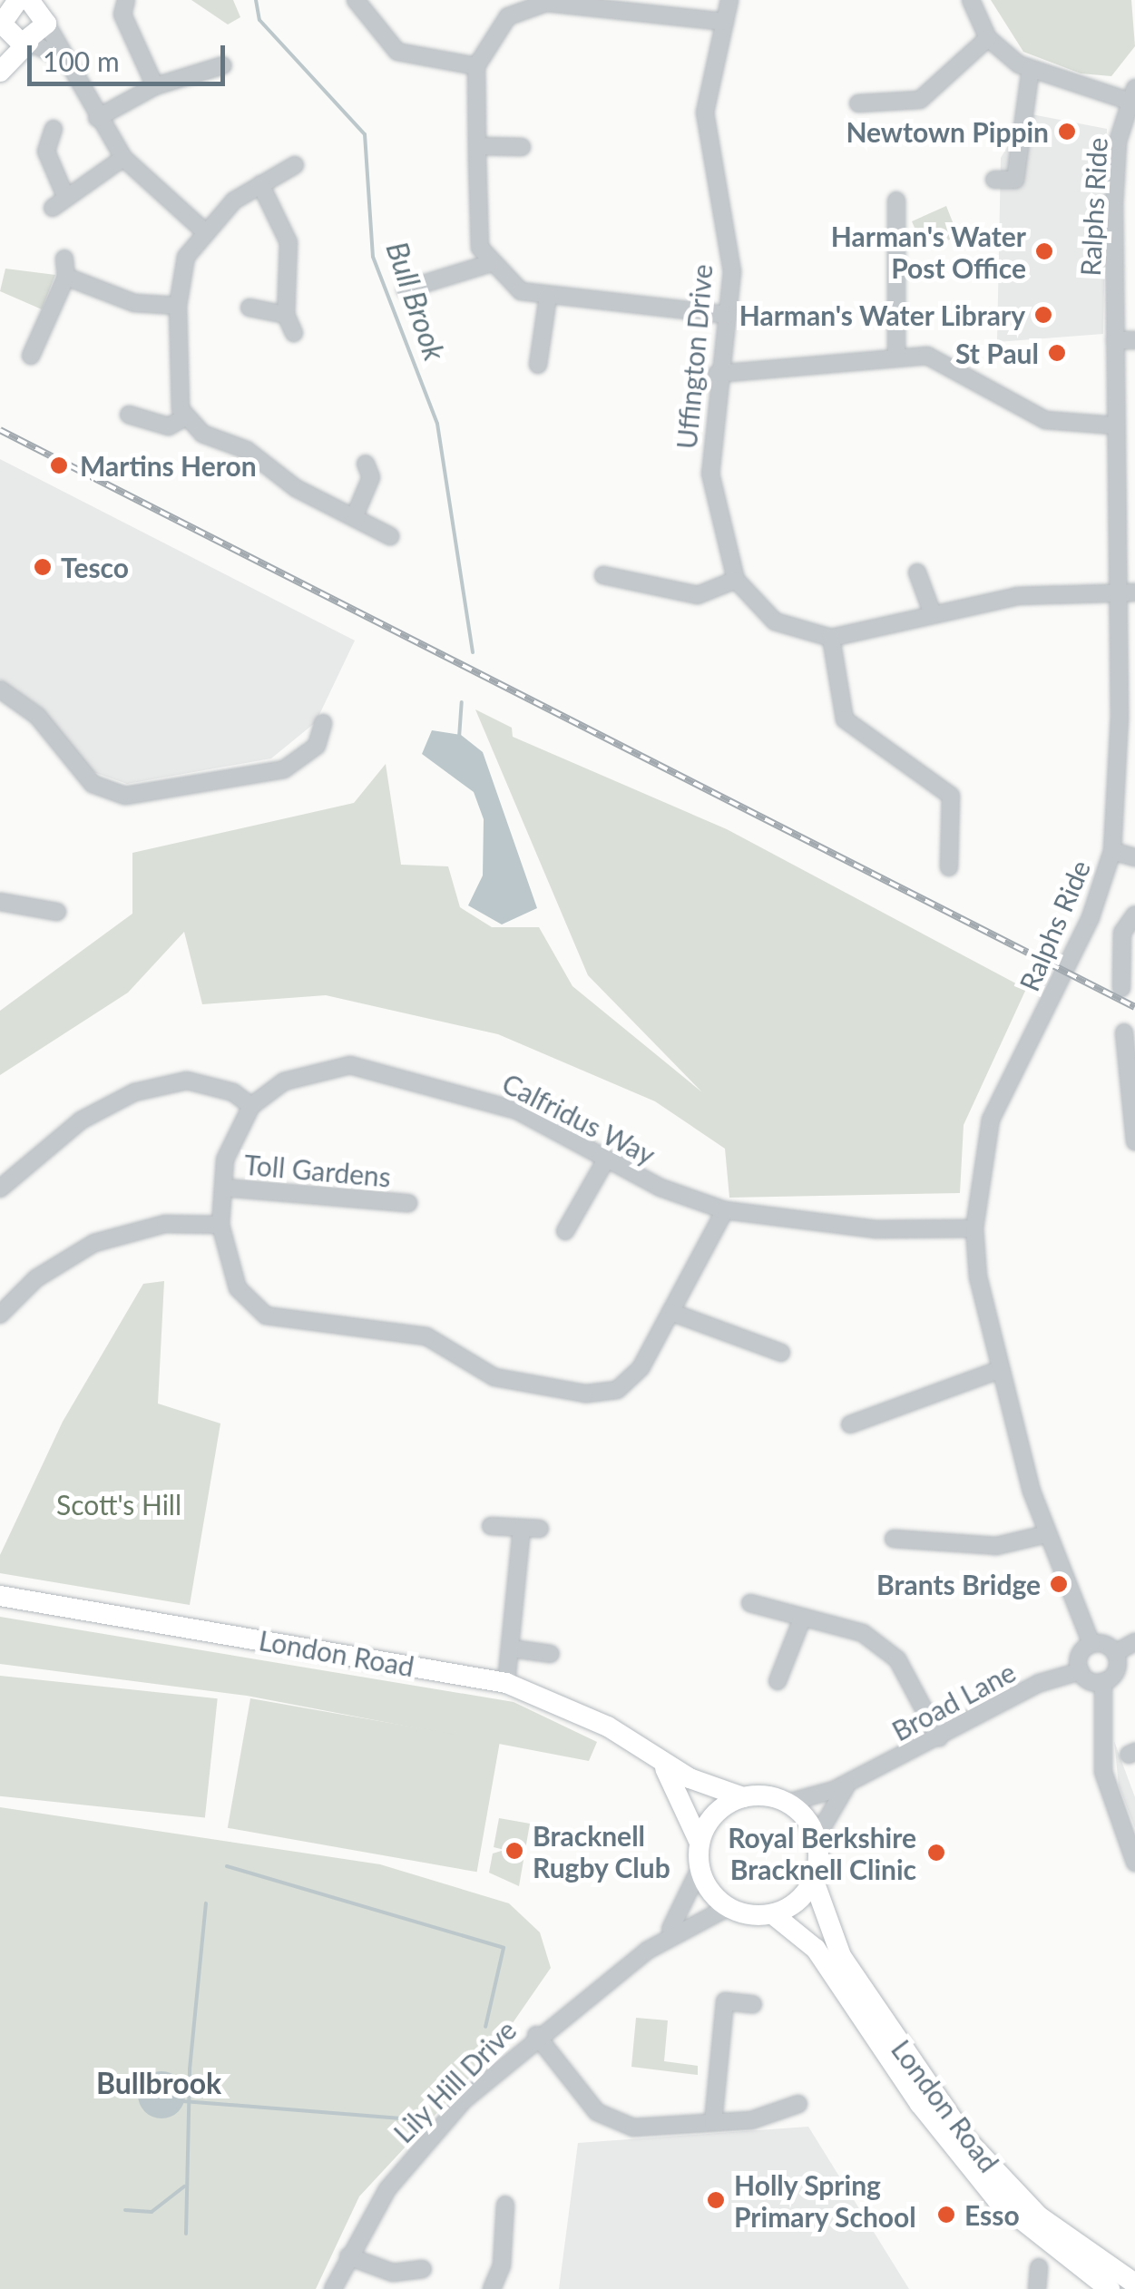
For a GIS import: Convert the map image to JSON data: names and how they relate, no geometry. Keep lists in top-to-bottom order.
{
  "streets": {
    "main road": ["London Road"],
    "street": [
      "Ralphs Ride",
      "Uffington Drive",
      "Calfridus Way",
      "Toll Gardens",
      "Broad Lane",
      "Lily Hill Drive"
    ]
  },
  "crossings": [
    ["Ralphs Ride", "Calfridus Way"],
    ["Ralphs Ride", "Broad Lane"],
    ["London Road", "Broad Lane"],
    ["London Road", "Lily Hill Drive"],
    ["Broad Lane", "Lily Hill Drive"]
  ],
  "districts": ["Bullbrook"],
  "water": ["Bull Brook"],
  "parks": ["Scott's Hill"],
  "places": [
    "Newtown Pippin",
    "Harman's Water Post Office",
    "Harman's Water Library",
    "St Paul",
    "Martins Heron",
    "Tesco",
    "Brants Bridge",
    "Bracknell Rugby Club",
    "Royal Berkshire Bracknell Clinic",
    "Holly Spring Primary School",
    "Esso"
  ],
  "scale_bar": "100 m"
}
